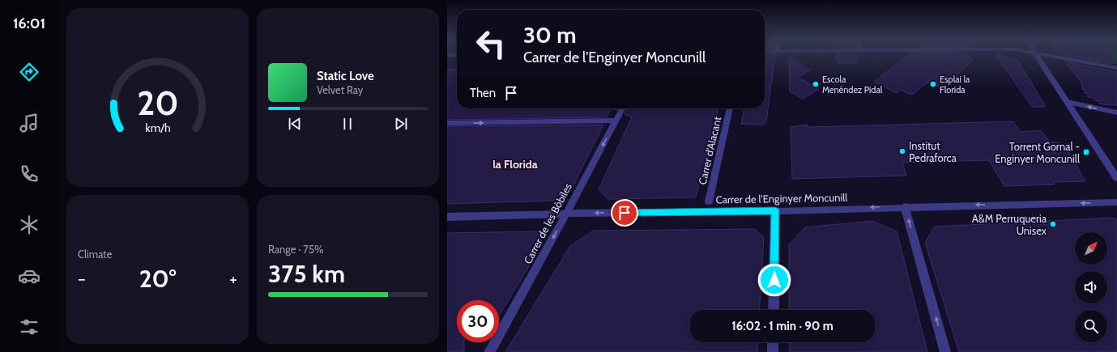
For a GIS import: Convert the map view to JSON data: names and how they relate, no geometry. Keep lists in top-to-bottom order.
{
  "streets": {
    "street": ["Carrer d'Alacant", "Carrer de l'Enginyer Moncunill", "Carrer de les Bòbiles"]
  },
  "crossings": [
    ["Carrer de l'Enginyer Moncunill", "Carrer de les Bòbiles"]
  ],
  "one_way": ["Carrer de l'Enginyer Moncunill", "Carrer de les Bòbiles"],
  "districts": ["la Florida"],
  "places": {
    "other": [
      "Escola Menéndez Pidal",
      "Esplai la Florida",
      "Institut Pedraforca",
      "A&M Perruqueria Unisex"
    ],
    "transit": ["Torrent Gornal - Enginyer Moncunill"]
  },
  "north": "top right",
  "page": {
    "tabs": "16:01",
    "turn": ["30 m", "Carrer de l'Enginyer Moncunill"],
    "song": ["Static Love", "Velvet Ray"],
    "then": "Then",
    "tile": [
      "Climate",
      ["Range · 75%", "375 km"]
    ],
    "heat": ["−", "20°", "+"],
    "limit": "30",
    "trip": "16:02 · 1 min · 90 m",
    "gauge": ["20", "km/h"]
  }
}
